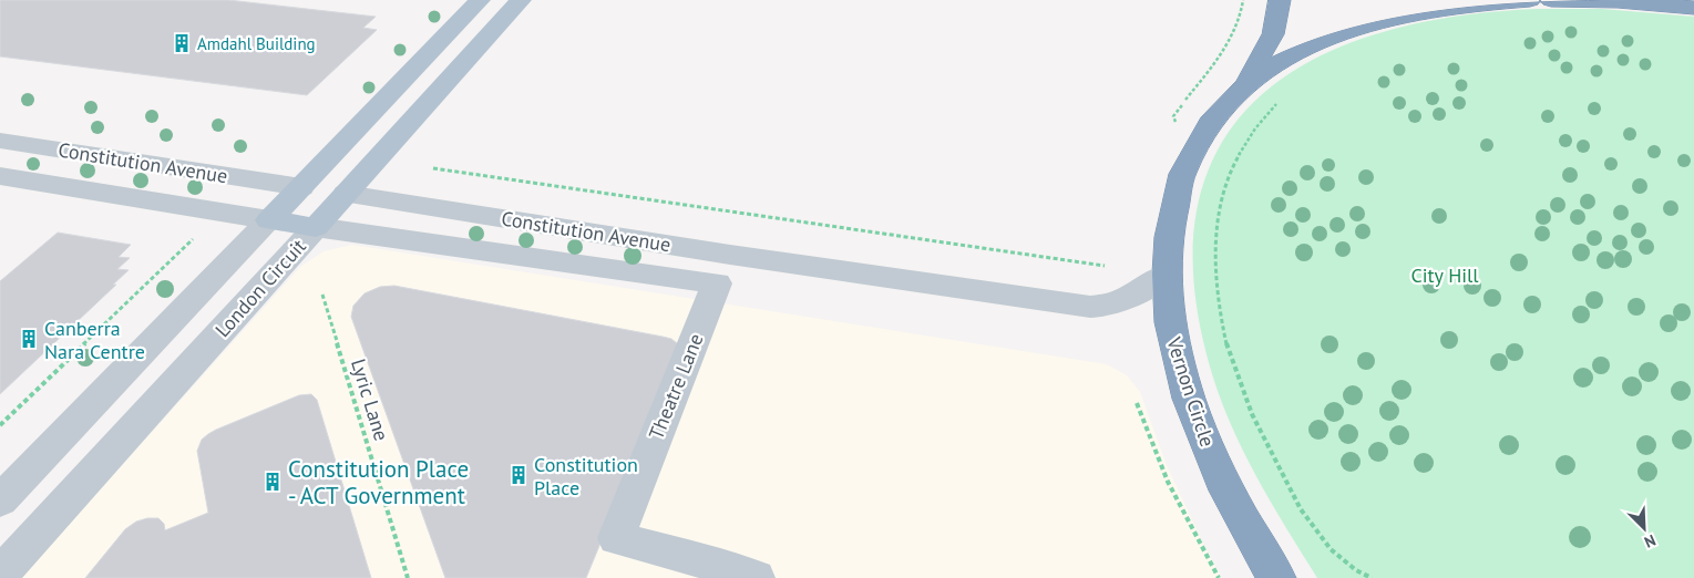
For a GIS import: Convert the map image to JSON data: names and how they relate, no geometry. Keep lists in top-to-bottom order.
{
  "streets": {
    "highway": ["Vernon Circle"],
    "main road": ["Constitution Avenue", "London Circuit"],
    "street": ["Theatre Lane"],
    "path": ["Lyric Lane"]
  },
  "crossings": [
    ["Constitution Avenue", "London Circuit"],
    ["Constitution Avenue", "Theatre Lane"],
    ["Constitution Avenue", "Vernon Circle"]
  ],
  "parks": ["City Hill"],
  "places": {
    "building": [
      "Amdahl Building",
      "Canberra Nara Centre",
      "Constitution Place",
      "Constitution Place - ACT Government"
    ]
  },
  "north": "bottom right"
}
